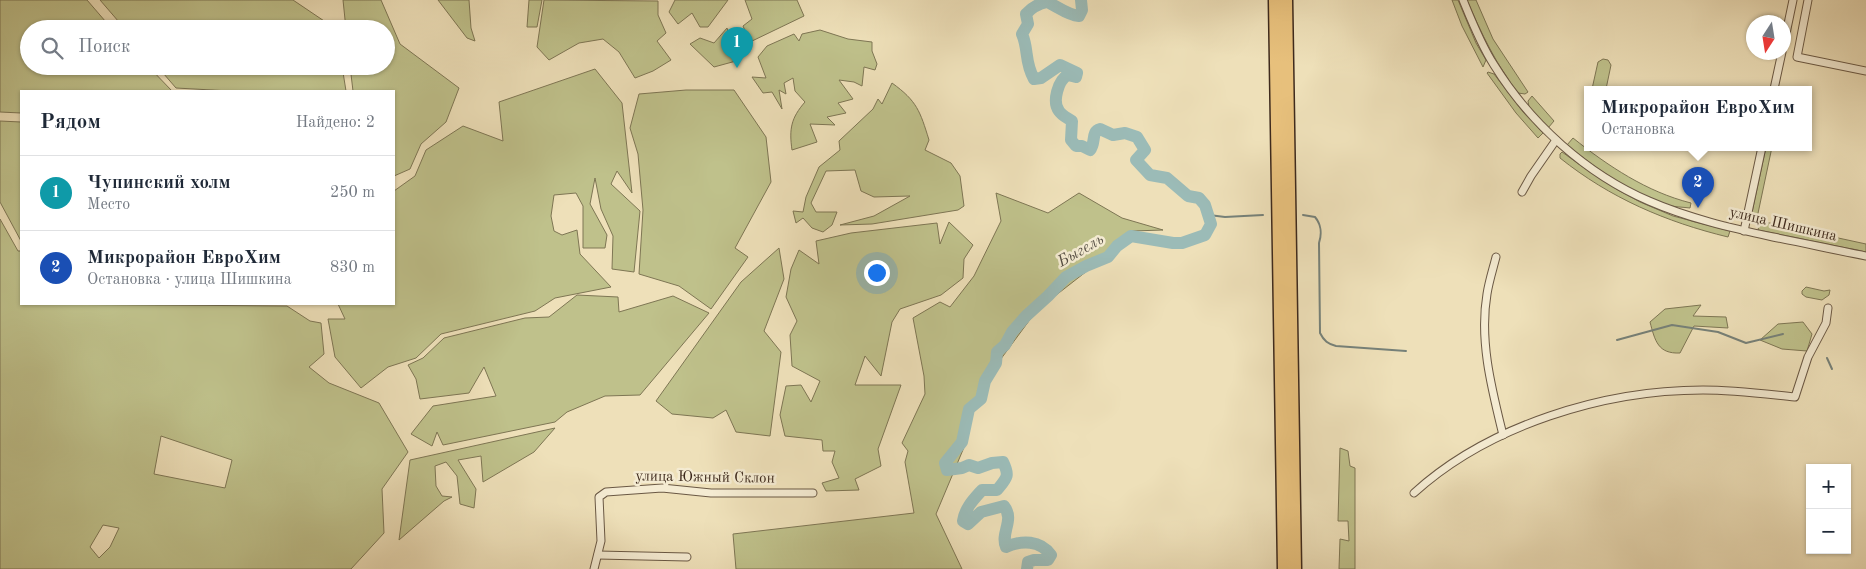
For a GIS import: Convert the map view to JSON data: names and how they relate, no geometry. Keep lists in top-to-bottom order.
{
  "streets": {
    "street": ["улица Шишкина", "улица Южный Склон"]
  },
  "water": ["Быгель"],
  "north": "bottom",
  "page": {
    "search": "Поиск",
    "pins": ["1", "2"],
    "popup": ["Микрорайон ЕвроХим", "Остановка"],
    "heading": ["Рядом", "Найдено: 2"],
    "list": [
      {
        "mark": "1",
        "name": "Чупинский холм",
        "note": "Место",
        "value": "250 m"
      },
      {
        "mark": "2",
        "name": "Микрорайон ЕвроХим",
        "note": "Остановка · улица Шишкина",
        "value": "830 m"
      }
    ],
    "map_buttons": ["+", "−"]
  }
}
